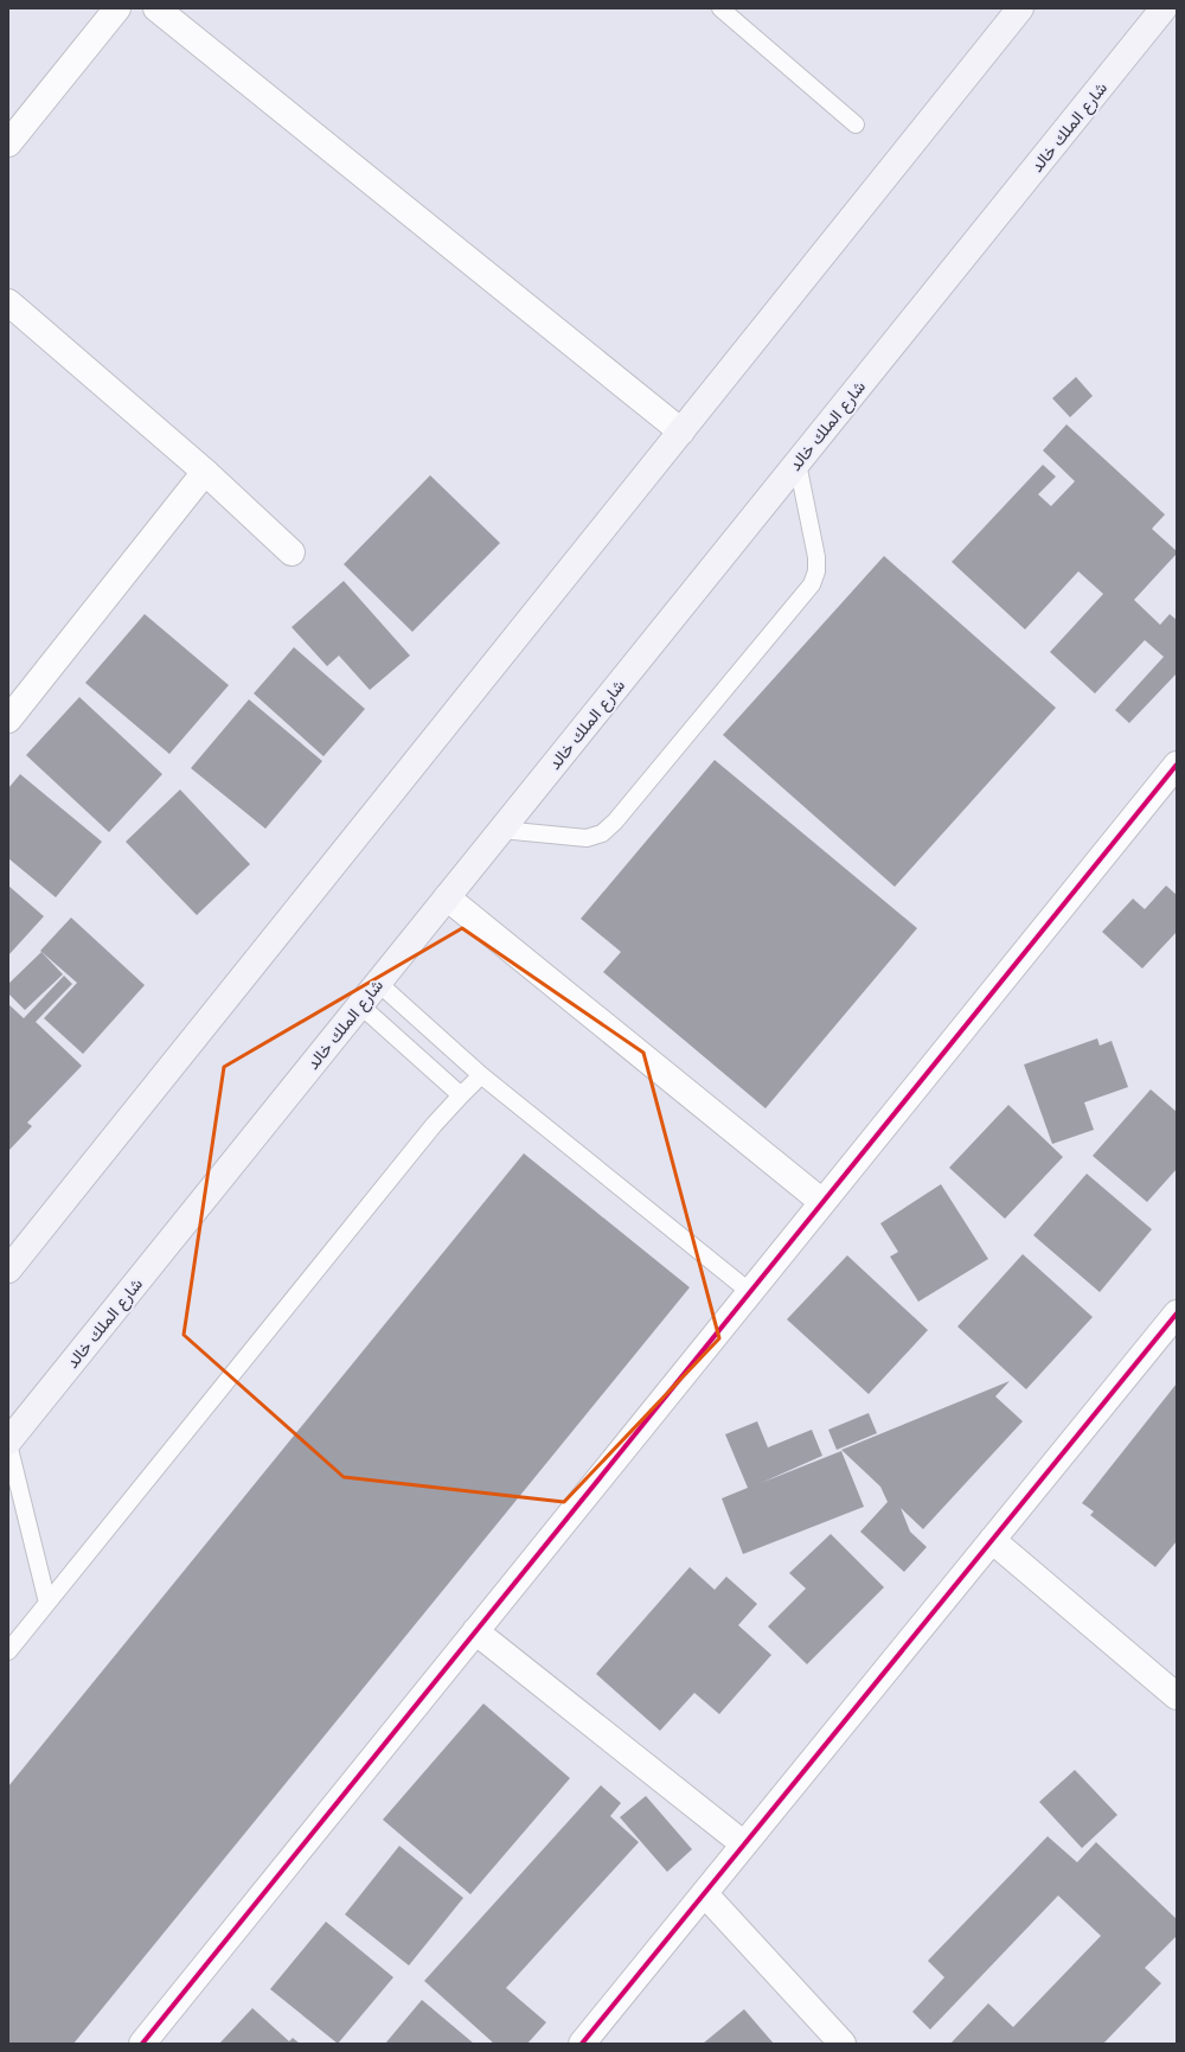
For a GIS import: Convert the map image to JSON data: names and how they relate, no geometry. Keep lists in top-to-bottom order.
{
  "streets": {
    "main road": ["شارع الملك خالد"]
  }
}
